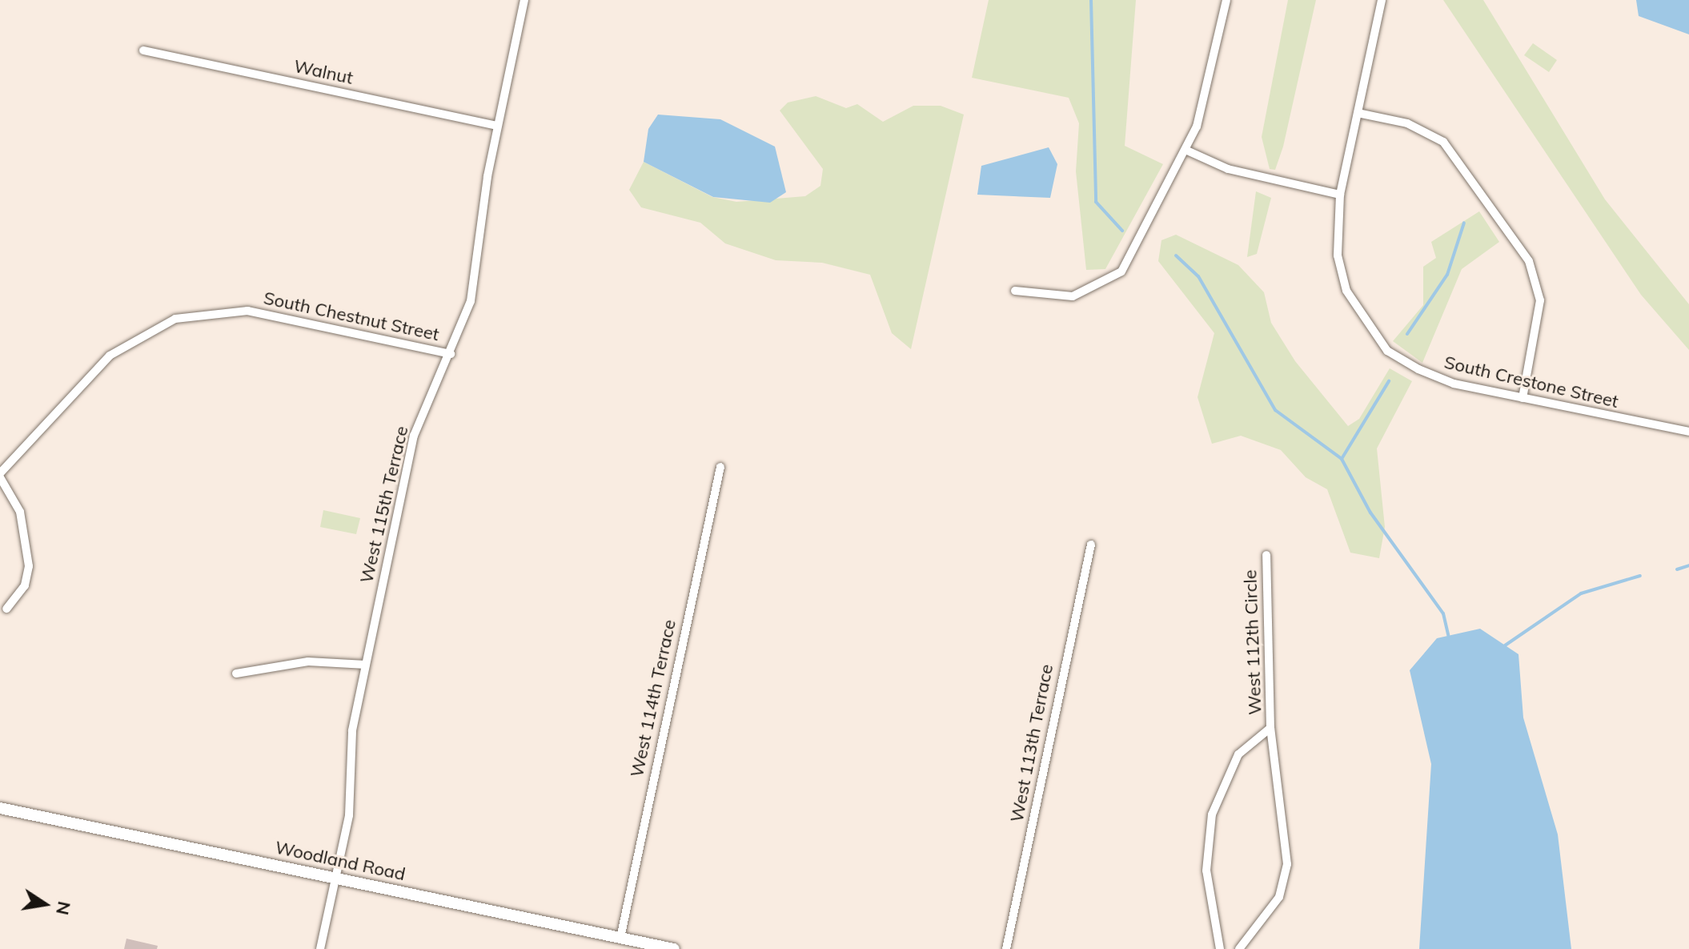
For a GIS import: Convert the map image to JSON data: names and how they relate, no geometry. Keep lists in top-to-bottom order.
{
  "streets": {
    "main road": ["Woodland Road"],
    "street": [
      "Walnut",
      "South Chestnut Street",
      "South Crestone Street",
      "West 115th Terrace",
      "West 112th Circle",
      "West 114th Terrace",
      "West 113th Terrace"
    ]
  },
  "crossings": [
    ["Walnut", "West 115th Terrace"],
    ["South Chestnut Street", "West 115th Terrace"],
    ["West 115th Terrace", "Woodland Road"],
    ["West 114th Terrace", "Woodland Road"]
  ],
  "north": "right"
}
